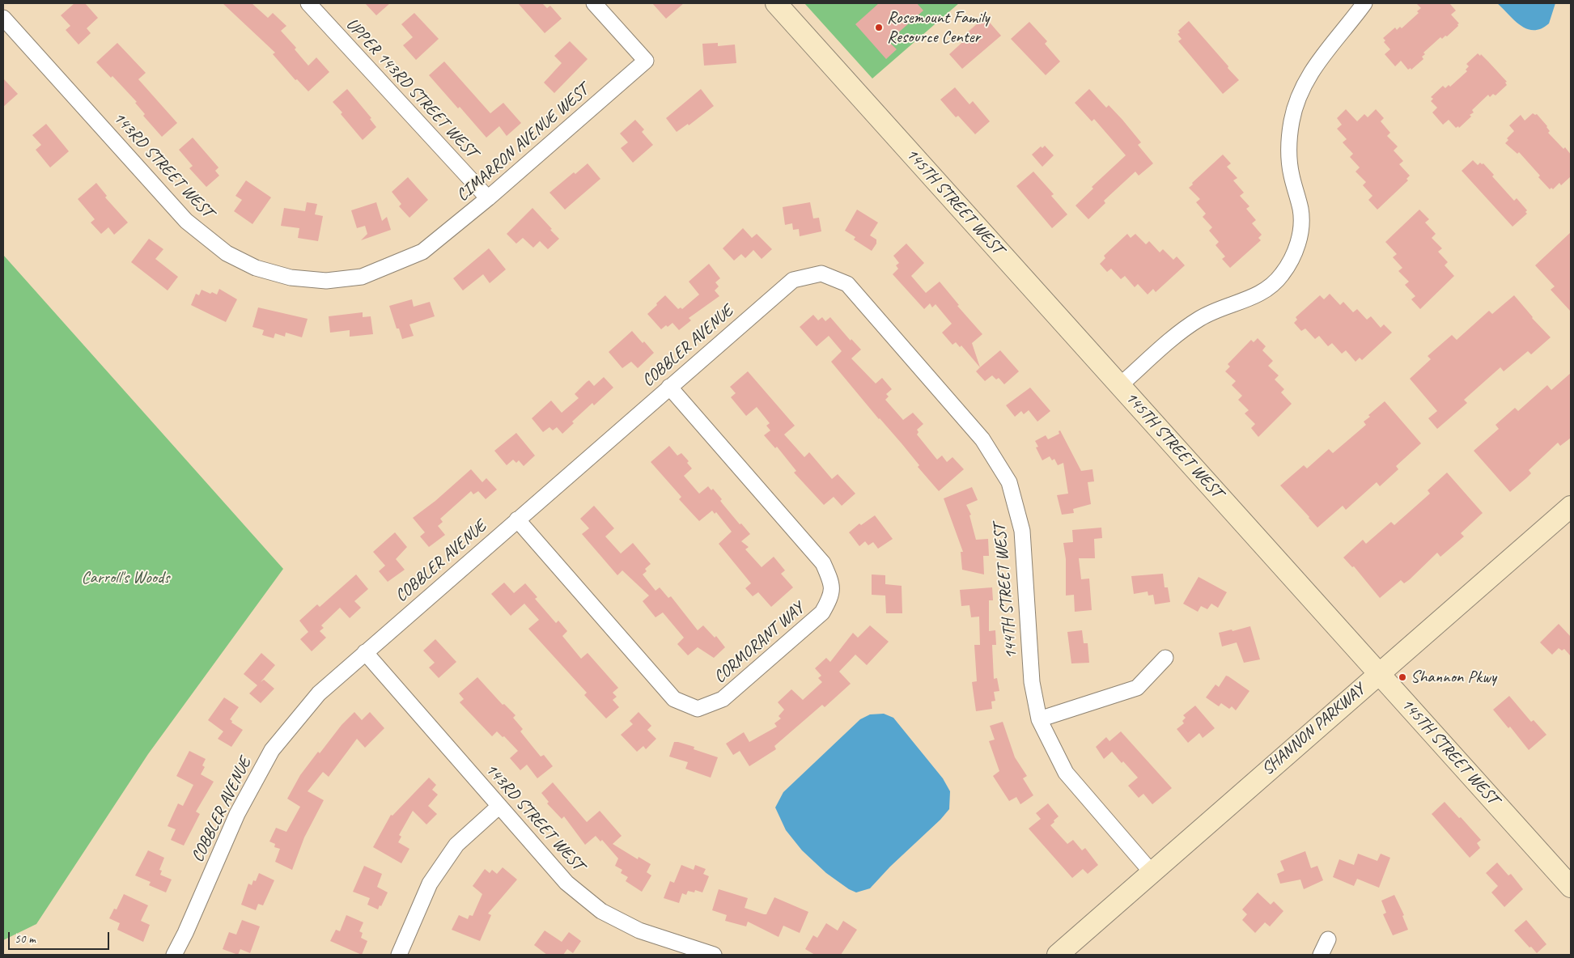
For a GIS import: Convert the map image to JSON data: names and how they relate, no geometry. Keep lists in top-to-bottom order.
{
  "streets": {
    "street": [
      "UPPER 143RD STREET WEST",
      "CIMARRON AVENUE WEST",
      "143RD STREET WEST",
      "145TH STREET WEST",
      "COBBLER AVENUE",
      "144TH STREET WEST",
      "CORMORANT WAY",
      "SHANNON PARKWAY"
    ]
  },
  "crossings": [
    ["UPPER 143RD STREET WEST", "CIMARRON AVENUE WEST"],
    ["CIMARRON AVENUE WEST", "143RD STREET WEST"],
    ["143RD STREET WEST", "COBBLER AVENUE"],
    ["145TH STREET WEST", "SHANNON PARKWAY"],
    ["COBBLER AVENUE", "144TH STREET WEST"],
    ["COBBLER AVENUE", "CORMORANT WAY"],
    ["144TH STREET WEST", "SHANNON PARKWAY"]
  ],
  "parks": ["Carroll's Woods"],
  "places": ["Rosemount Family Resource Center", "Shannon Pkwy"],
  "scale_bar": "50 m"
}
